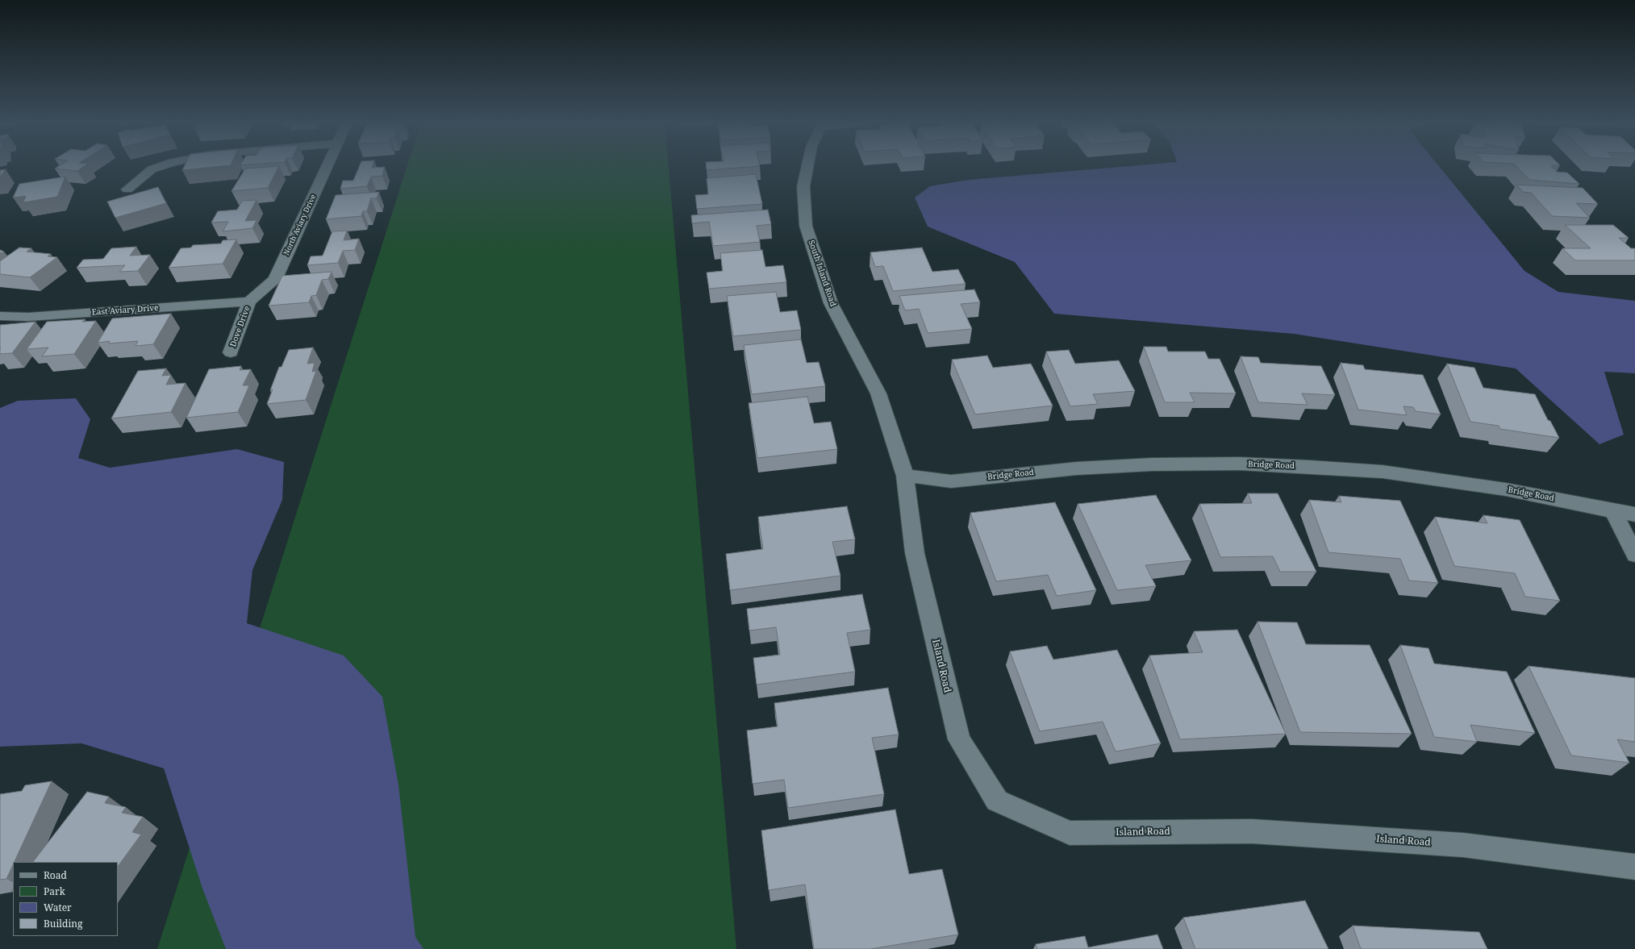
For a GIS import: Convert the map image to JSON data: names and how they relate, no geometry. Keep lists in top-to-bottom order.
{
  "streets": {
    "street": [
      "North Aviary Drive",
      "South Island Road",
      "East Aviary Drive",
      "Dove Drive",
      "Bridge Road",
      "Island Road"
    ]
  },
  "crossings": [
    ["North Aviary Drive", "East Aviary Drive"],
    ["North Aviary Drive", "Dove Drive"],
    ["South Island Road", "Bridge Road"],
    ["South Island Road", "Island Road"],
    ["East Aviary Drive", "Dove Drive"],
    ["Bridge Road", "Island Road"]
  ],
  "legend": [
    "Road",
    "Park",
    "Water",
    "Building"
  ]
}
